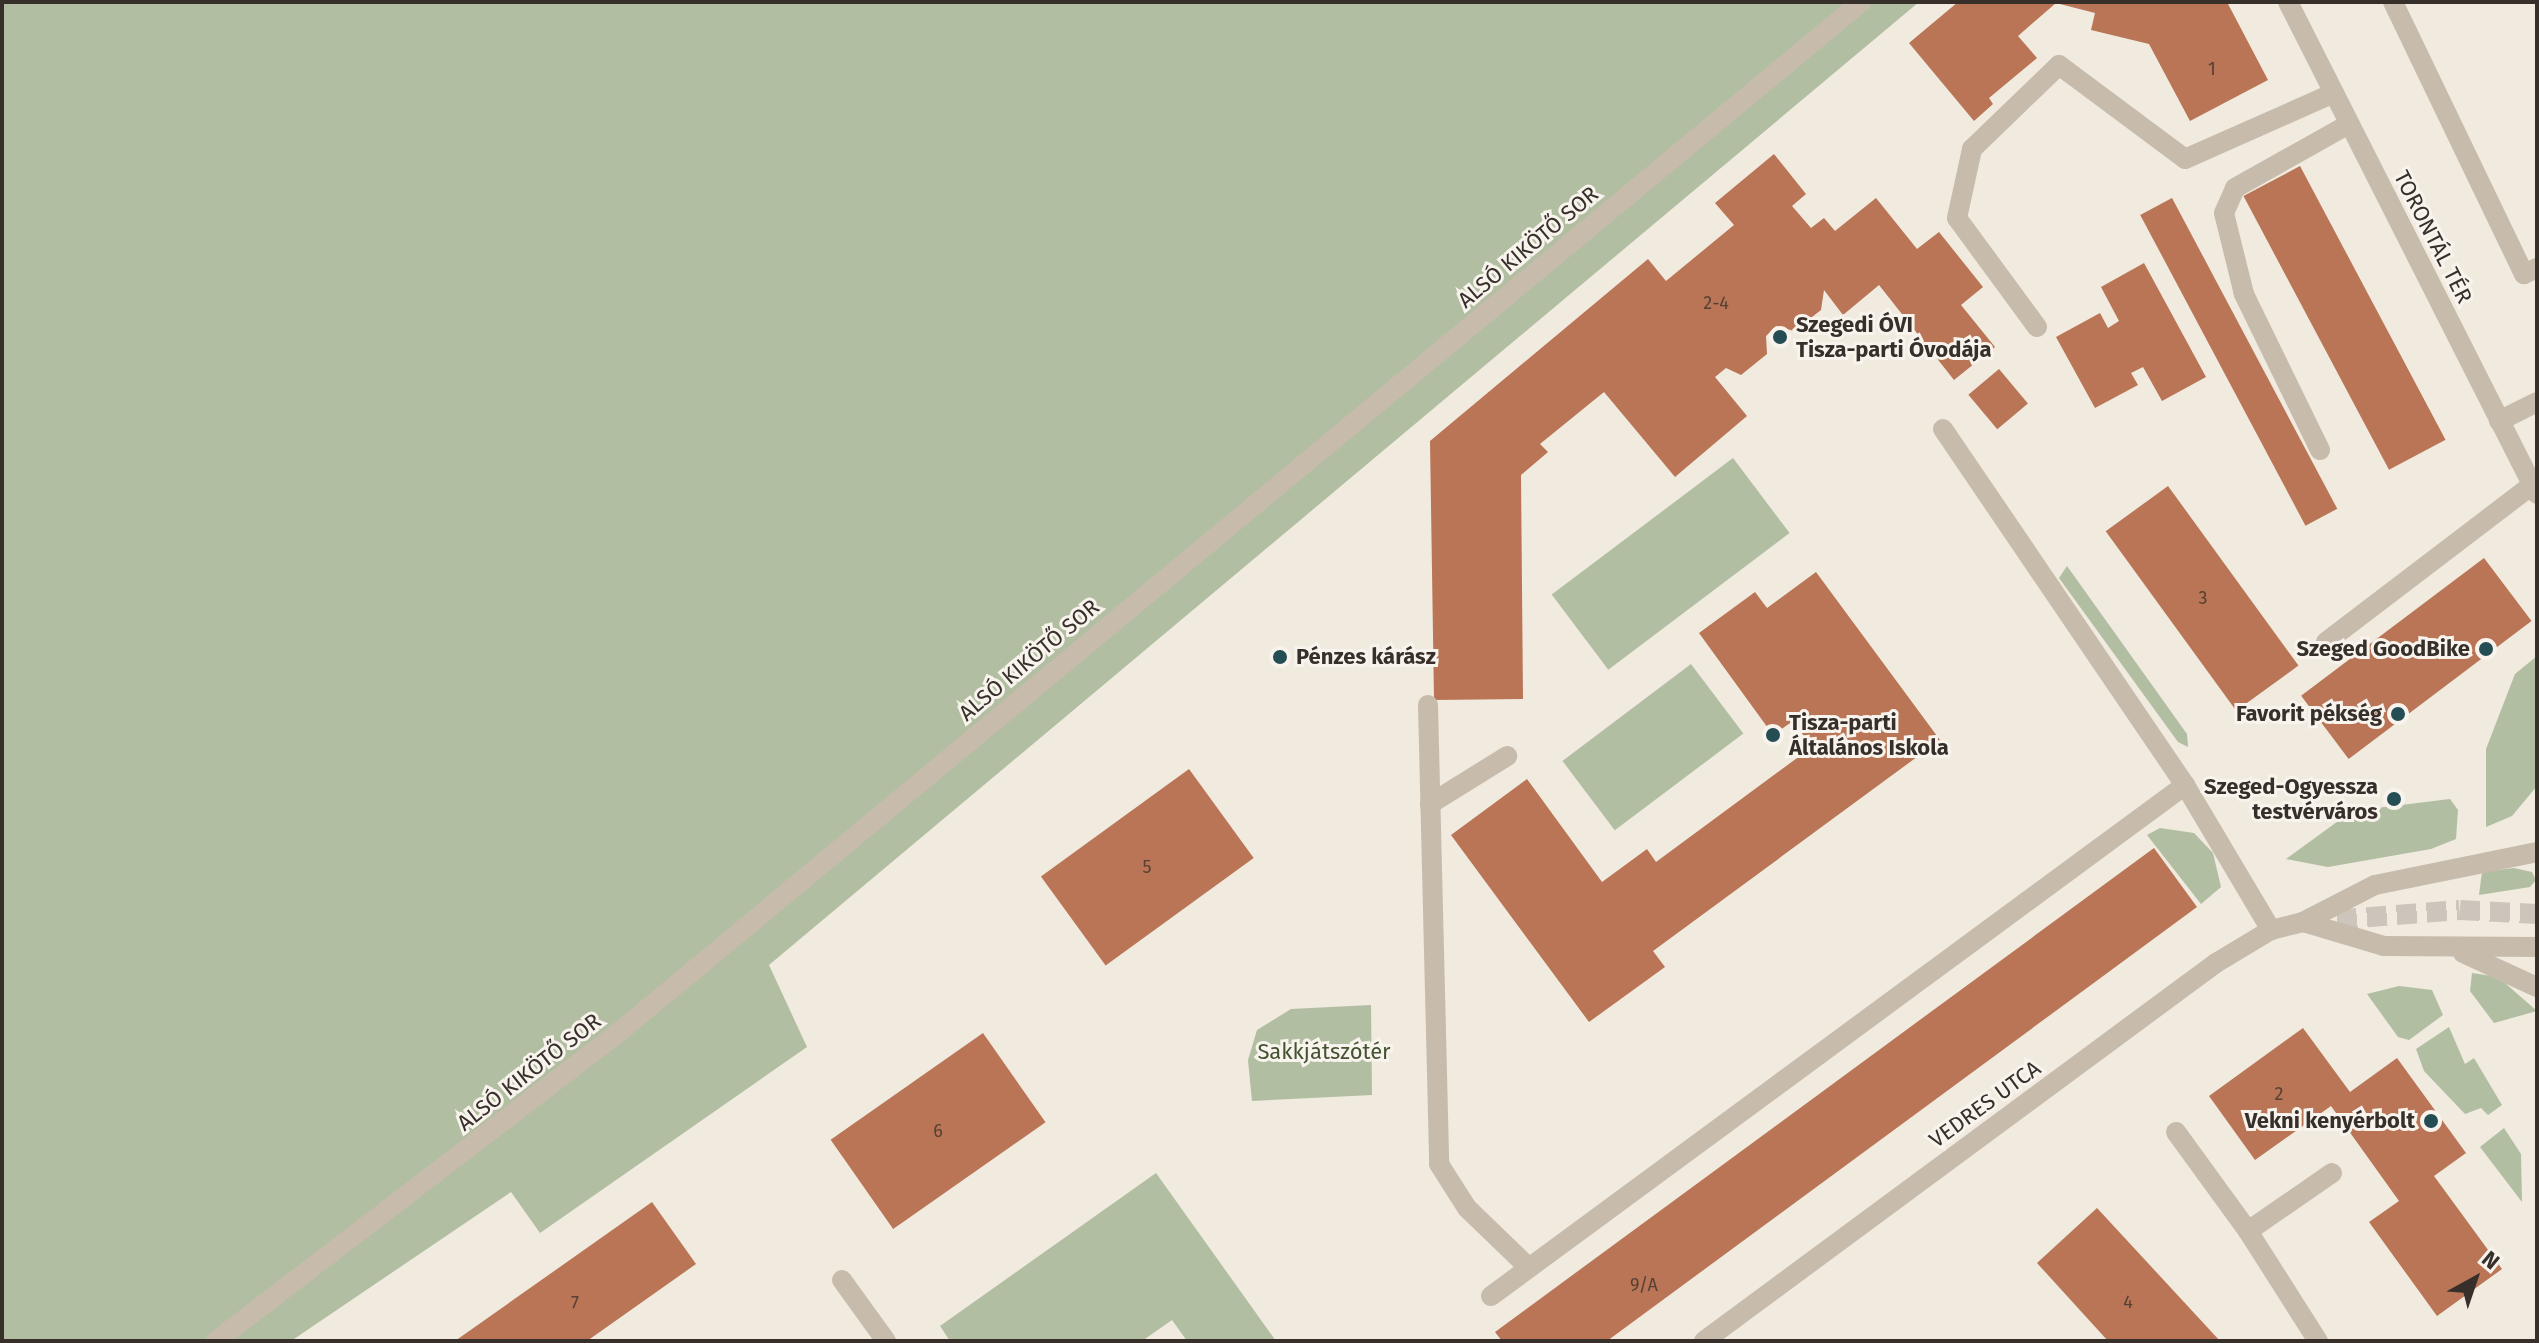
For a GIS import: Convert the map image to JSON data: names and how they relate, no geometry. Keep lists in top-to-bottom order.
{
  "streets": {
    "street": ["TORONTÁL TÉR", "ALSÓ KIKÖTŐ SOR", "VEDRES UTCA"]
  },
  "parks": ["Sakkjátszótér"],
  "places": [
    "Szegedi ÓVI Tisza-parti Óvodája",
    "Szeged GoodBike",
    "Pénzes kárász",
    "Favorit pékség",
    "Tisza-parti Általános Iskola",
    "Szeged-Ogyessza testvérváros",
    "Vekni kenyérbolt"
  ],
  "house_numbers": [
    "1",
    "2-4",
    "3",
    "5",
    "2",
    "6",
    "9/A",
    "4",
    "7"
  ],
  "north": "top right"
}
